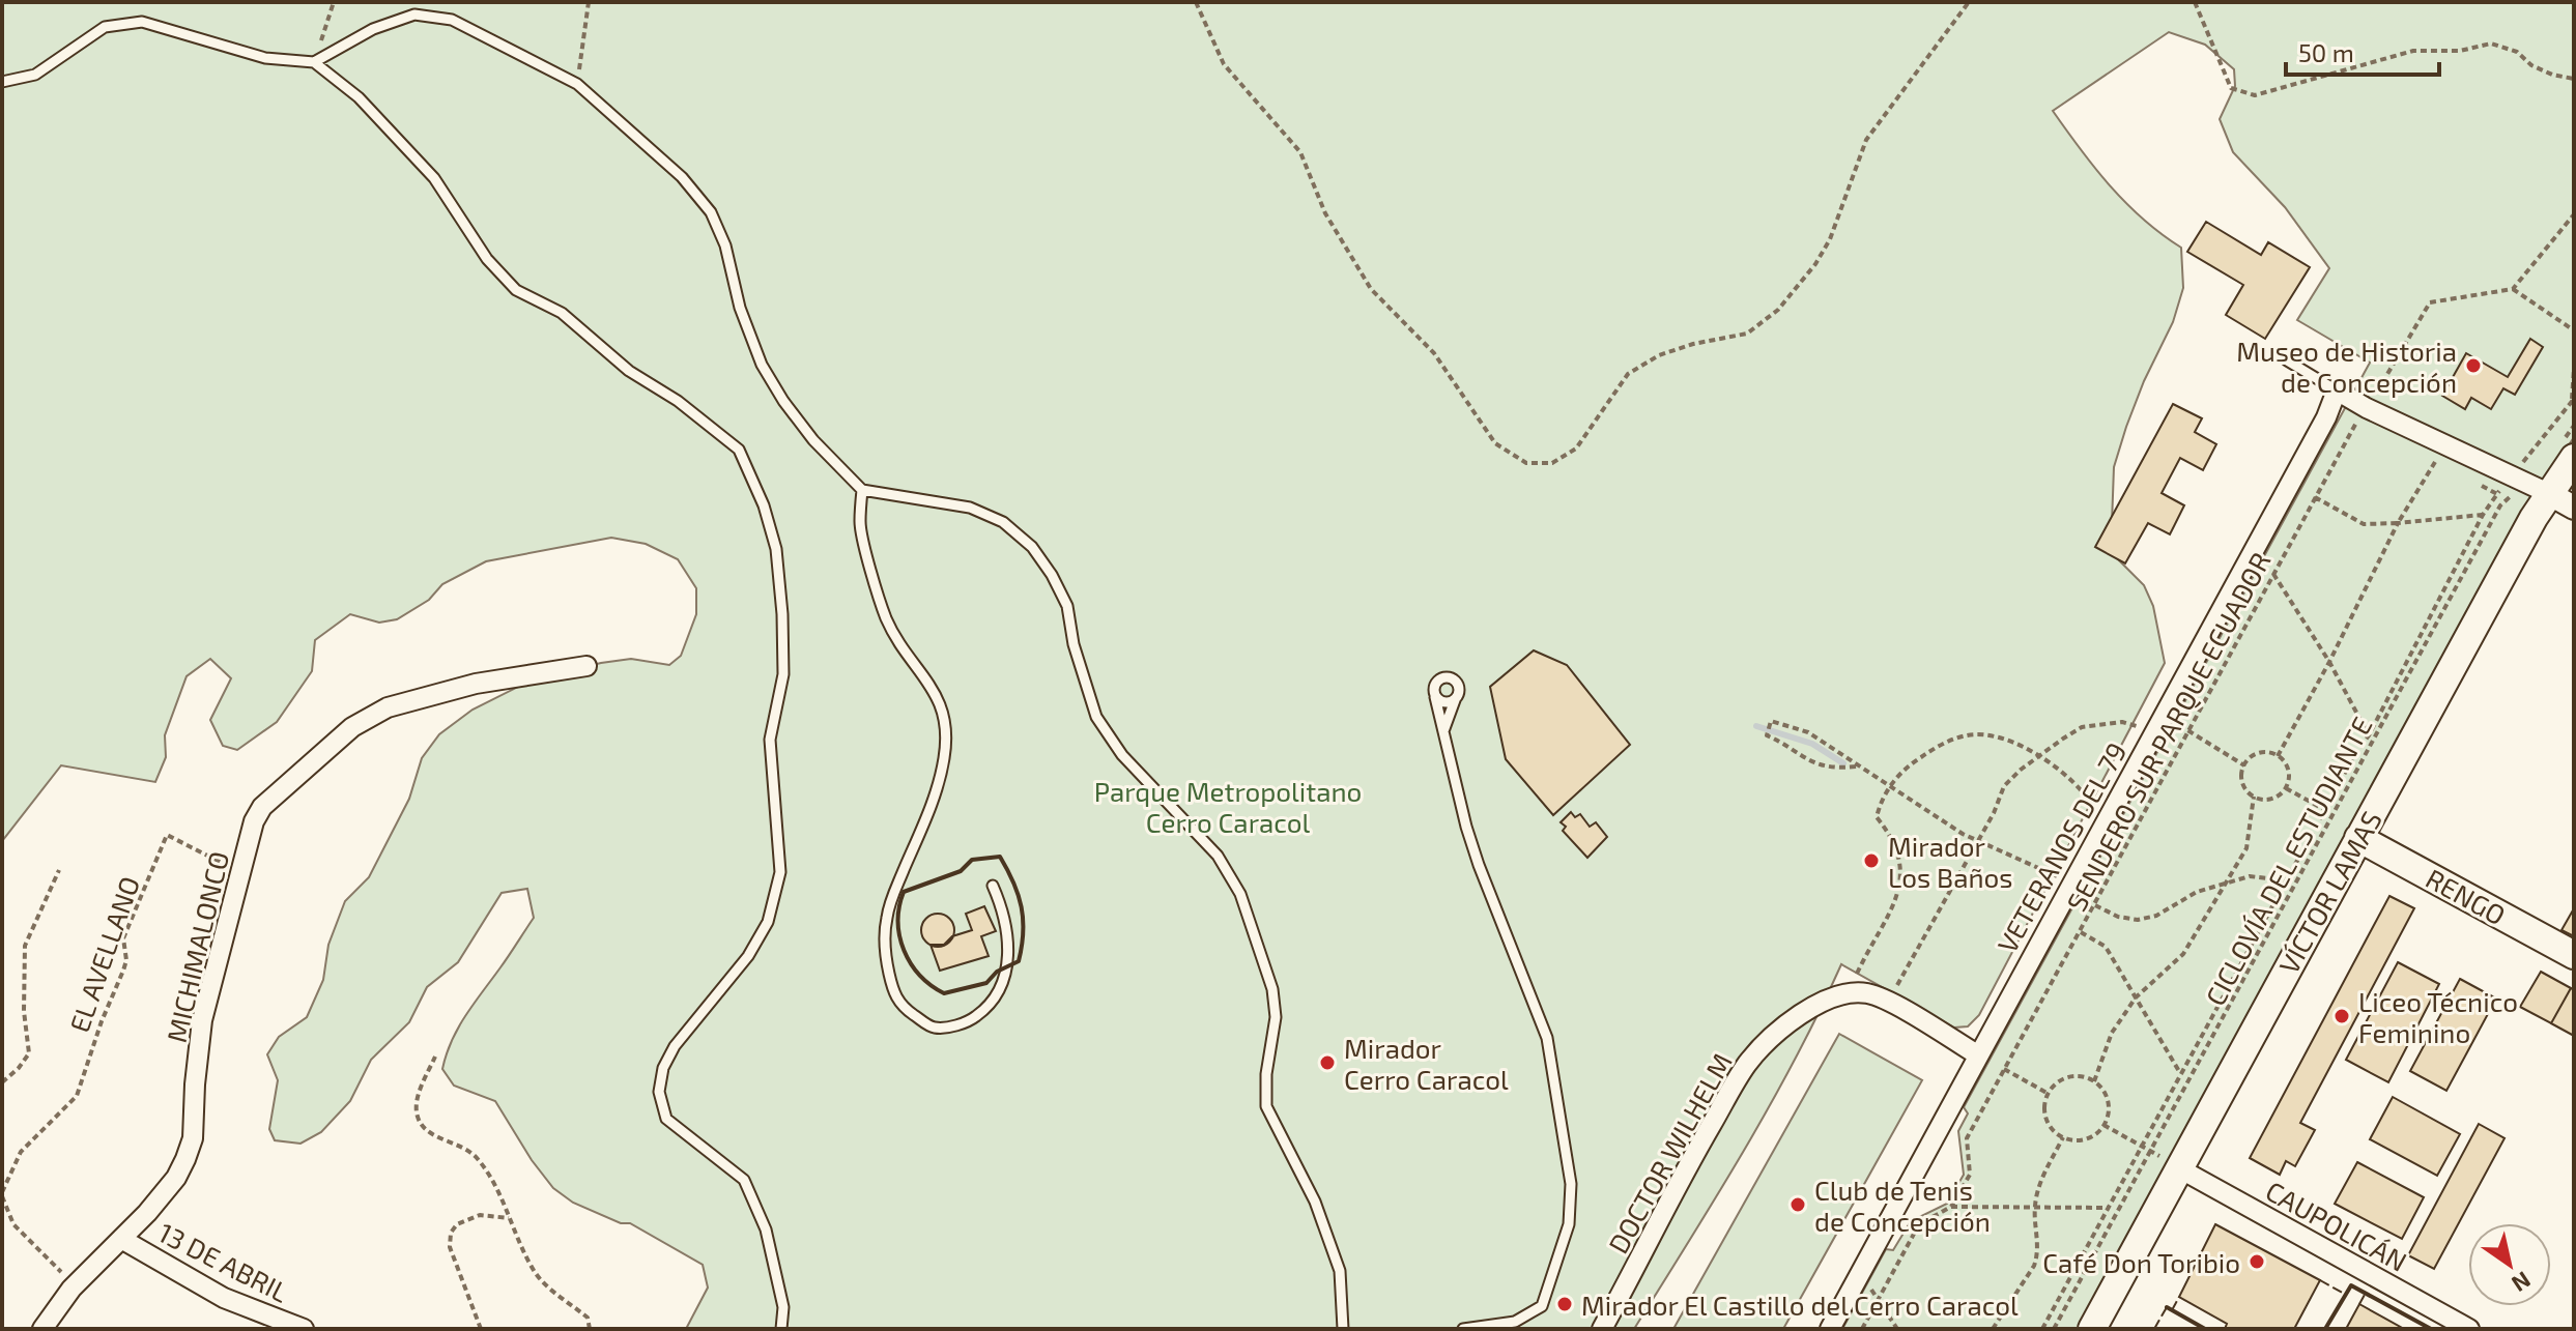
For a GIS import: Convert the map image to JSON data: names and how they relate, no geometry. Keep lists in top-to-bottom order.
{
  "streets": {
    "main road": ["VÍCTOR LAMAS", "RENGO"],
    "street": [
      "VETERANOS DEL 79",
      "MICHIMALONCO",
      "DOCTOR WILHELM",
      "CAUPOLICÁN",
      "13 DE ABRIL"
    ],
    "path": ["SENDERO SUR PARQUE ECUADOR", "CICLOVÍA DEL ESTUDIANTE", "EL AVELLANO"]
  },
  "crossings": [
    ["CICLOVÍA DEL ESTUDIANTE", "VÍCTOR LAMAS"],
    ["VÍCTOR LAMAS", "RENGO"],
    ["VÍCTOR LAMAS", "CAUPOLICÁN"],
    ["MICHIMALONCO", "EL AVELLANO"],
    ["MICHIMALONCO", "13 DE ABRIL"]
  ],
  "parks": ["Parque Metropolitano Cerro Caracol"],
  "places": [
    "Museo de Historia de Concepción",
    "Mirador Los Baños",
    "Liceo Técnico Feminino",
    "Mirador Cerro Caracol",
    "Club de Tenis de Concepción",
    "Café Don Toribio",
    "Mirador El Castillo del Cerro Caracol"
  ],
  "scale_bar": "50 m",
  "north": "bottom right"
}
